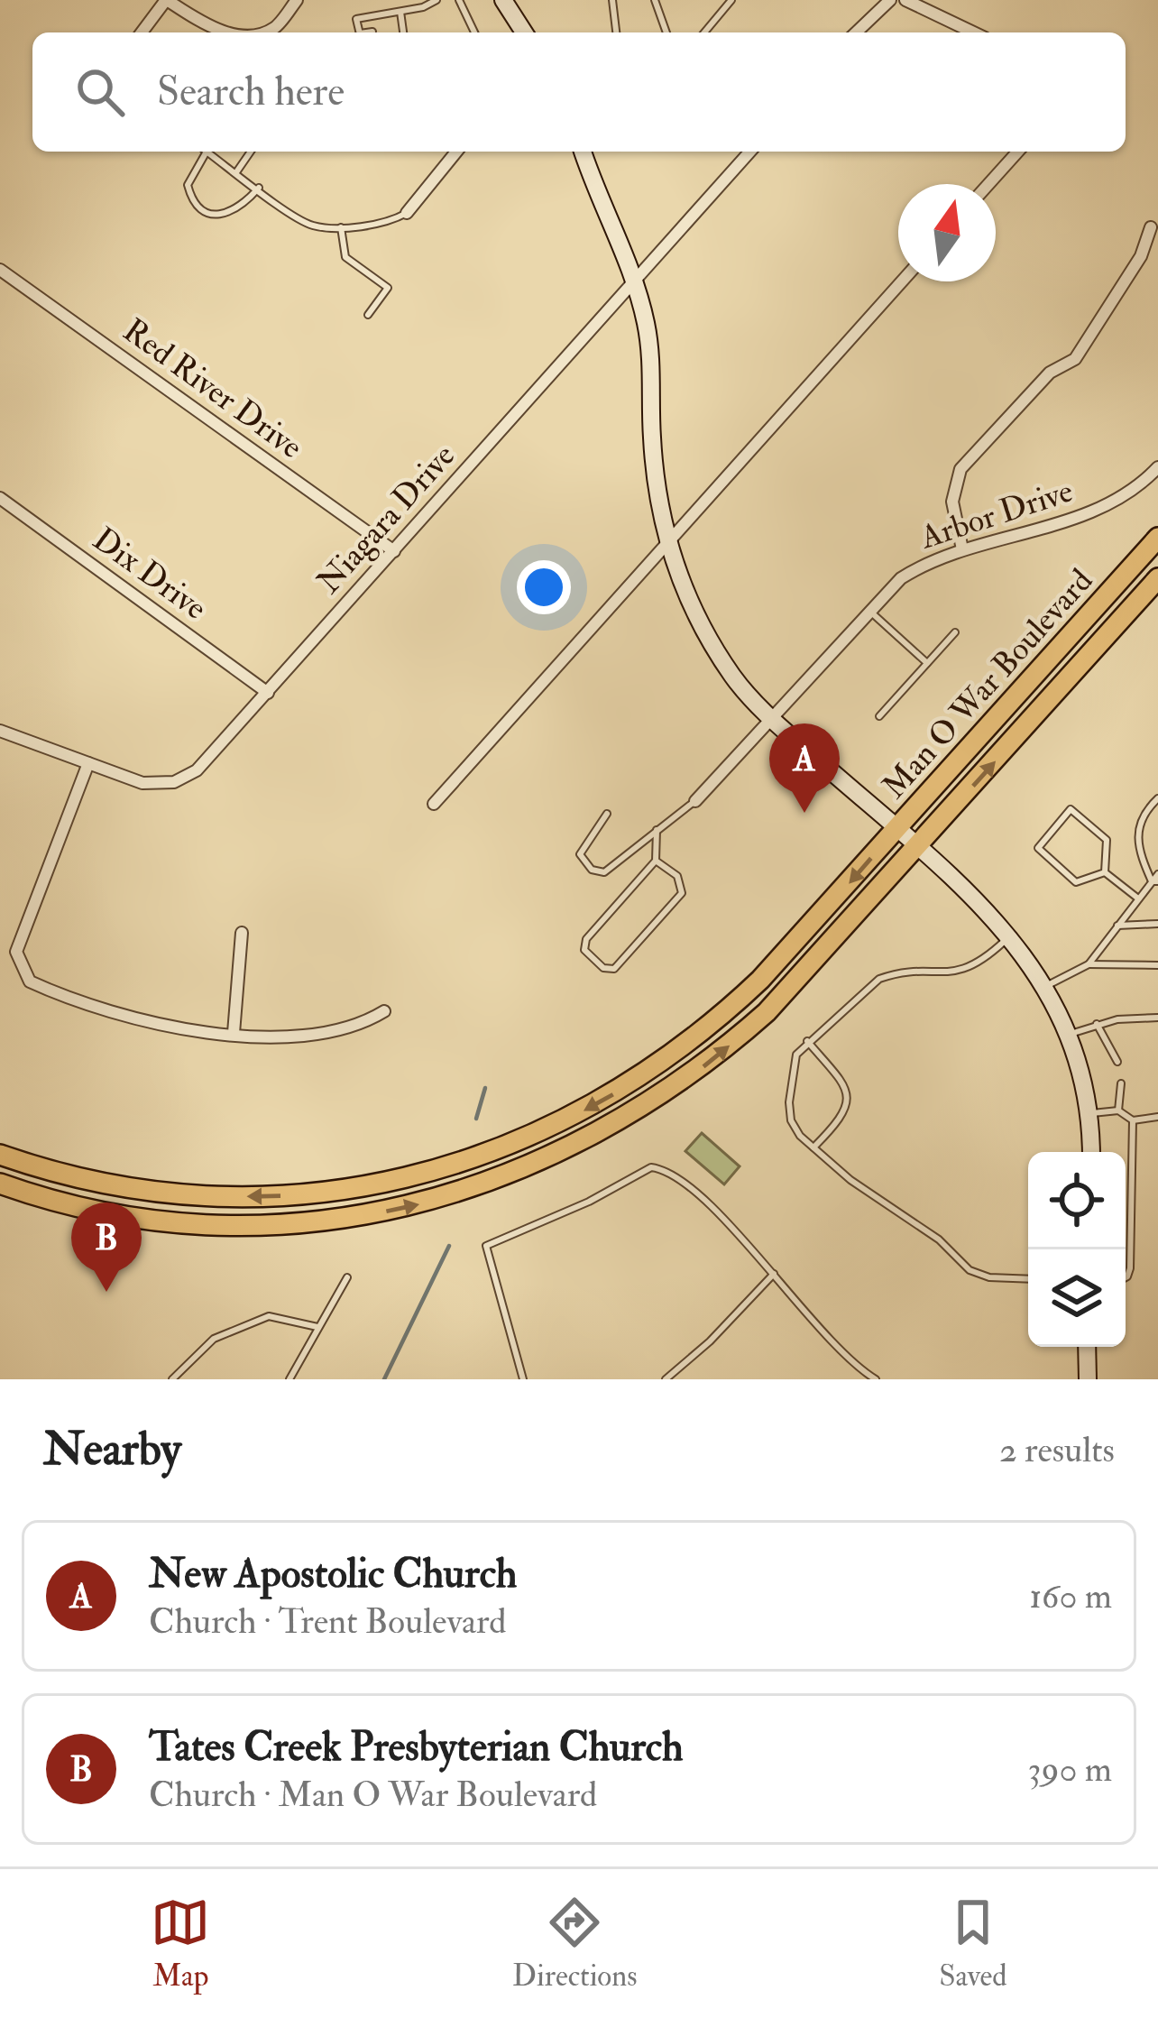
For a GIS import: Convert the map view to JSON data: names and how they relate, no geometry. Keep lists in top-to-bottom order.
{
  "streets": {
    "main road": ["Man O War Boulevard"],
    "street": [
      "Red River Drive",
      "Arbor Drive",
      "Niagara Drive",
      "Dix Drive"
    ]
  },
  "crossings": [
    ["Red River Drive", "Niagara Drive"],
    ["Niagara Drive", "Dix Drive"]
  ],
  "north": "top",
  "page": {
    "search": "Search here",
    "pins": ["A", "B"],
    "heading": ["Nearby", "2 results"],
    "list": [
      {
        "mark": "A",
        "name": "New Apostolic Church",
        "note": "Church · Trent Boulevard",
        "value": "160 m"
      },
      {
        "mark": "B",
        "name": "Tates Creek Presbyterian Church",
        "note": "Church · Man O War Boulevard",
        "value": "390 m"
      }
    ],
    "nav": ["Map", "Directions", "Saved"]
  }
}
